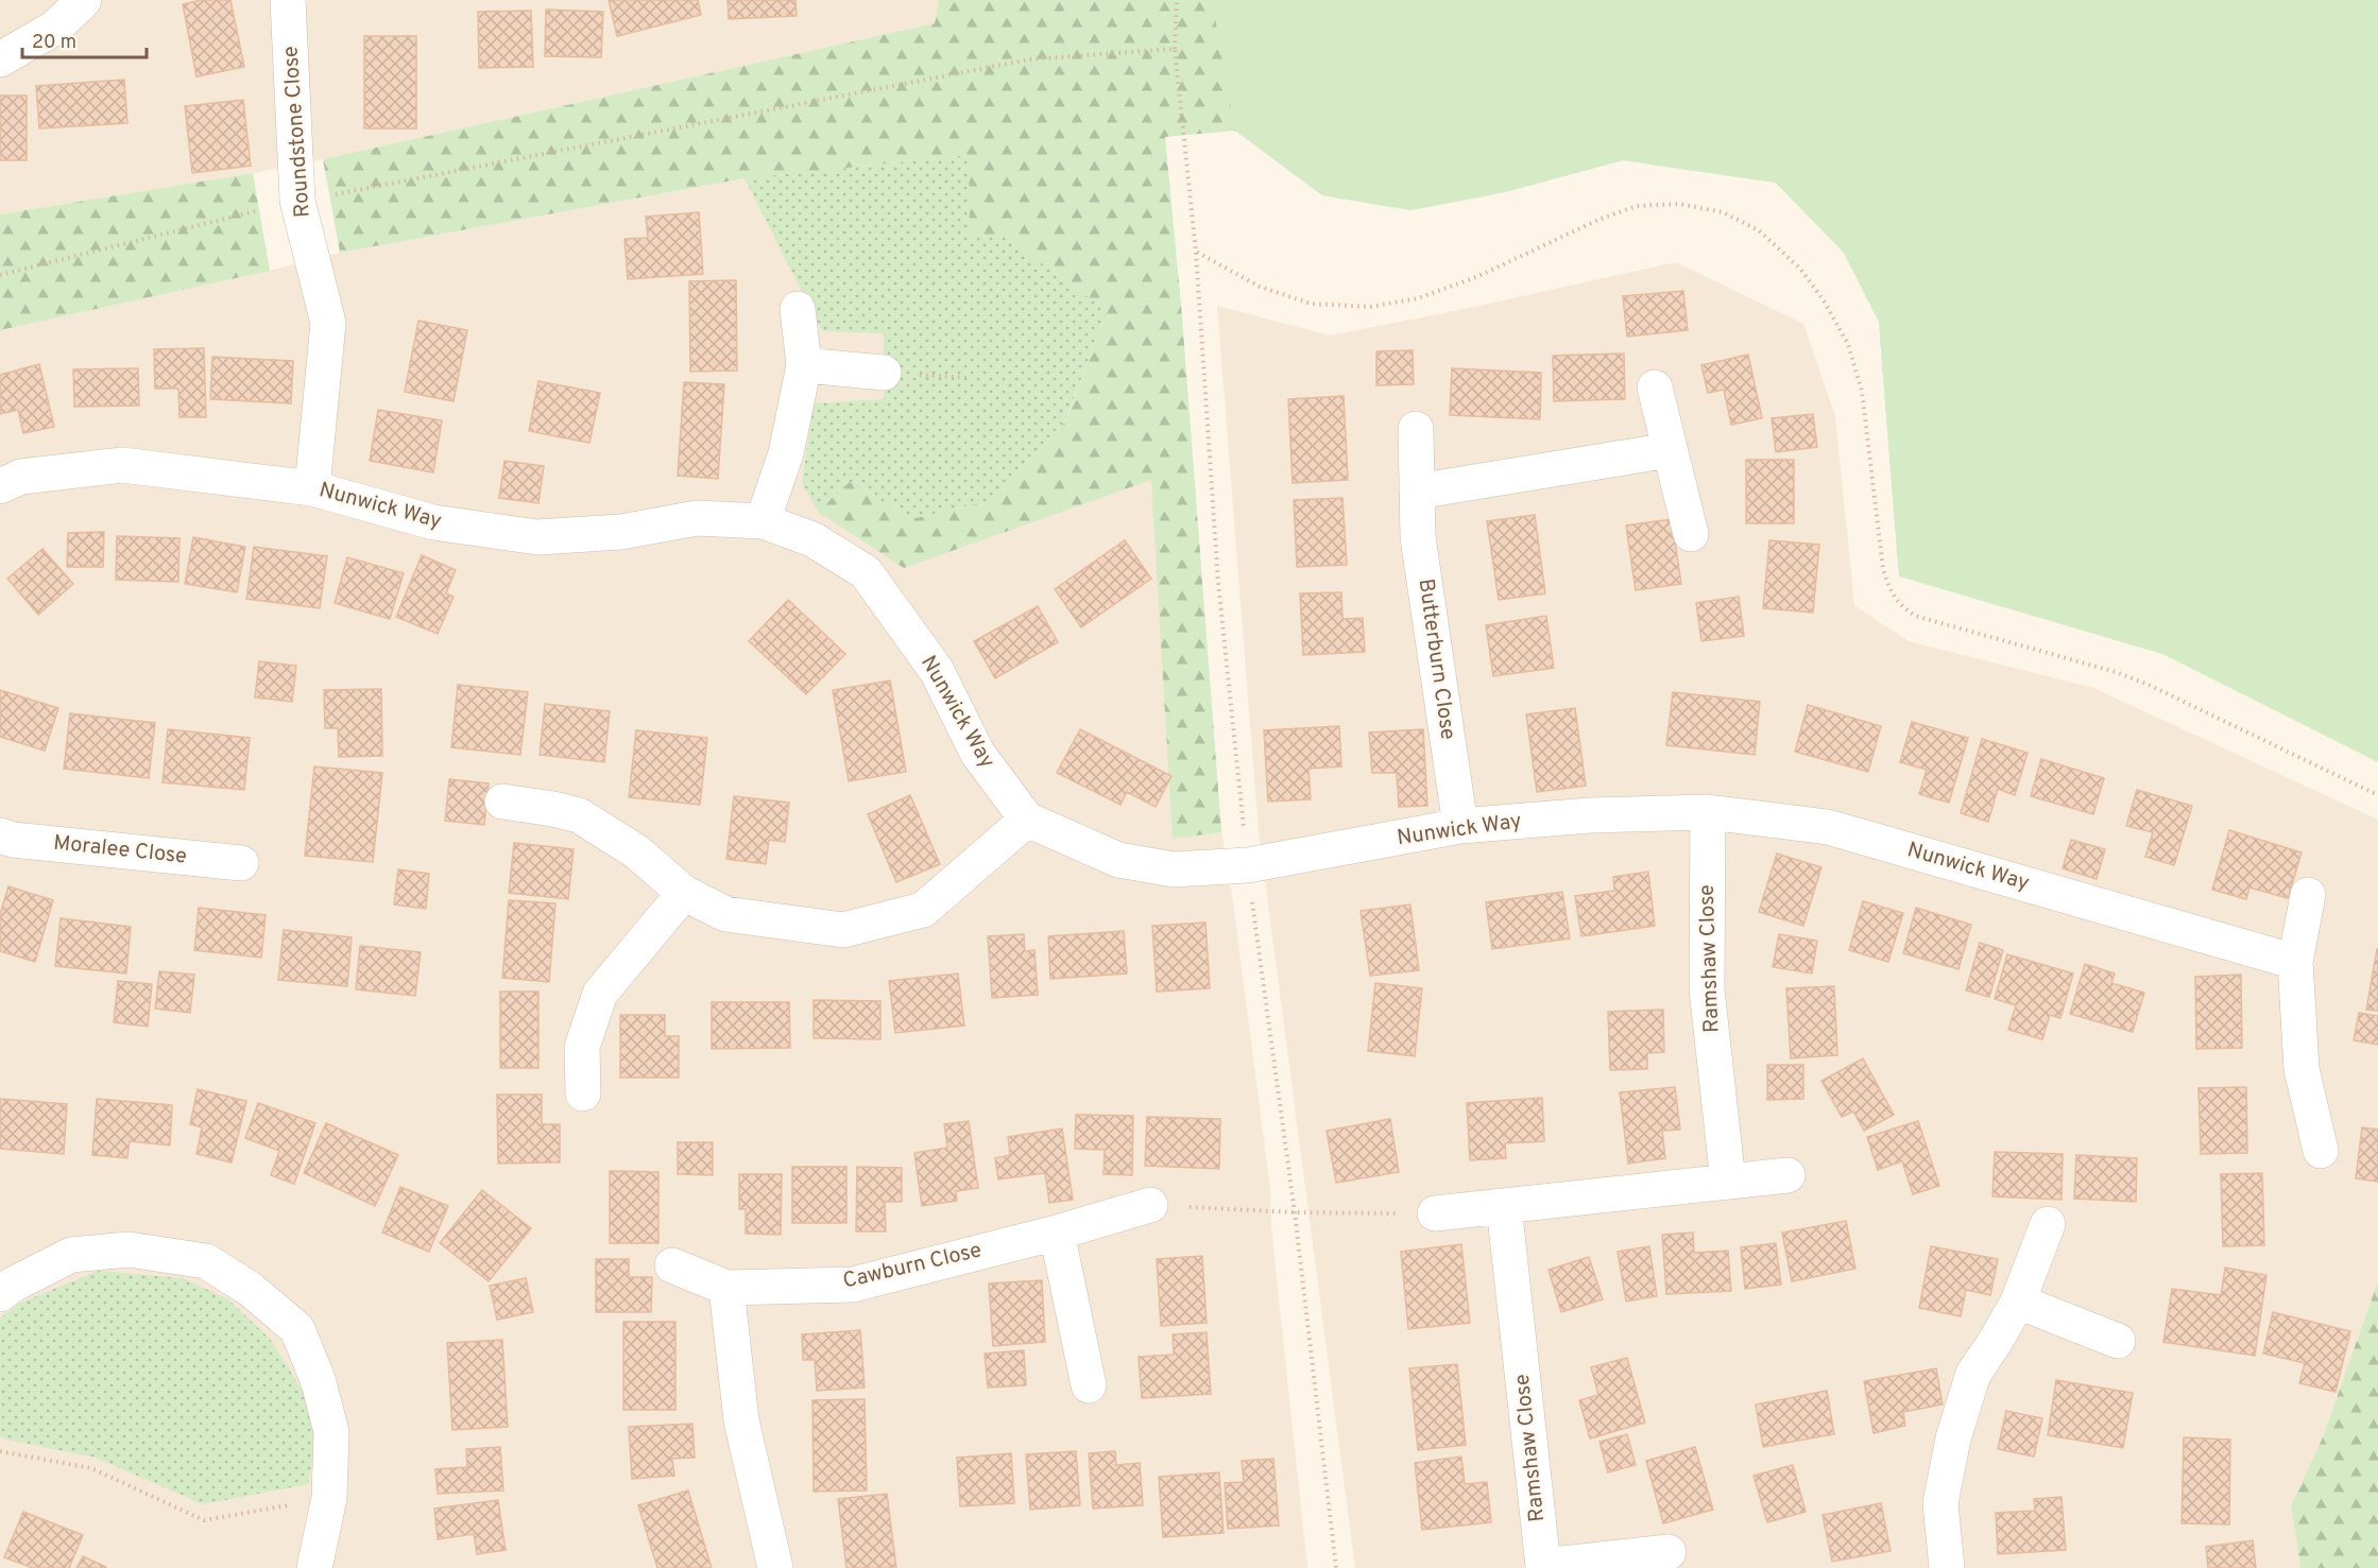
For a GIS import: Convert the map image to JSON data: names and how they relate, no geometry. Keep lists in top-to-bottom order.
{
  "streets": {
    "street": [
      "Roundstone Close",
      "Nunwick Way",
      "Butterburn Close",
      "Moralee Close",
      "Ramshaw Close",
      "Cawburn Close"
    ]
  },
  "crossings": [
    ["Roundstone Close", "Nunwick Way"],
    ["Nunwick Way", "Butterburn Close"],
    ["Nunwick Way", "Ramshaw Close"]
  ],
  "scale_bar": "20 m"
}
